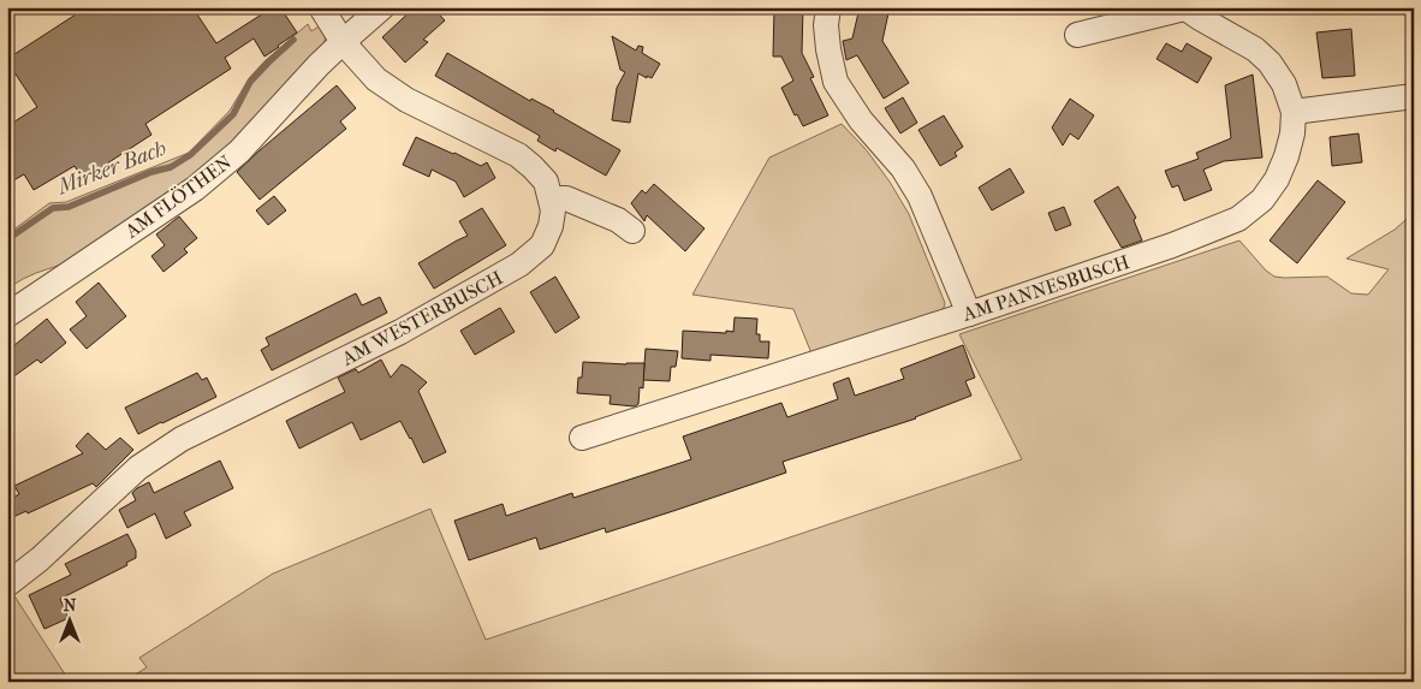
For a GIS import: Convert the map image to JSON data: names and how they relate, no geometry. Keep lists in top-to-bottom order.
{
  "streets": {
    "street": ["AM FLÖTHEN", "AM PANNESBUSCH", "AM WESTERBUSCH"]
  },
  "crossings": [
    ["AM FLÖTHEN", "AM WESTERBUSCH"]
  ],
  "water": ["Mirker Bach"],
  "north": "top"
}
